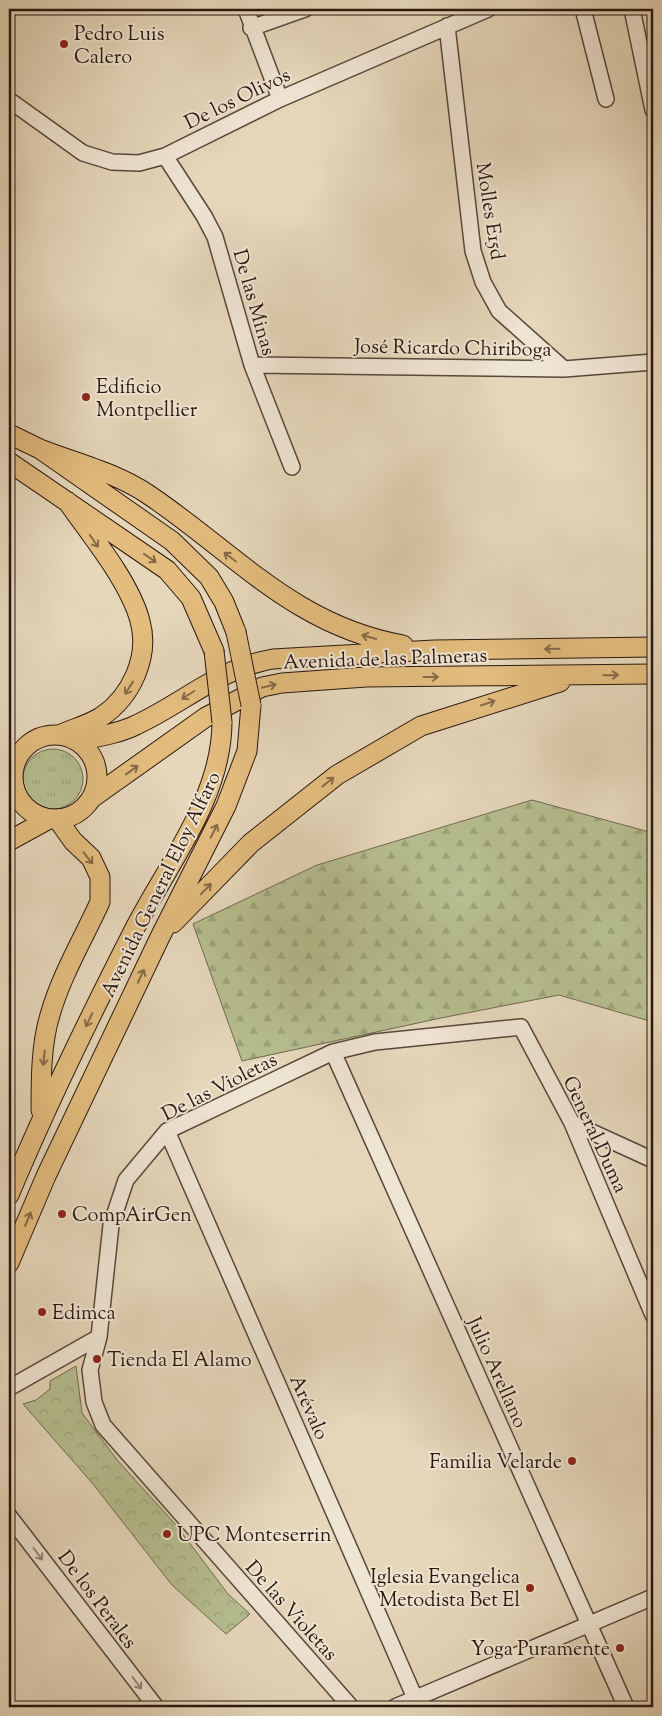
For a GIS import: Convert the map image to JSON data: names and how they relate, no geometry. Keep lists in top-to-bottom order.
{
  "streets": {
    "main road": ["Avenida de las Palmeras", "Avenida General Eloy Alfaro"],
    "street": [
      "De los Olivos",
      "Molles E15d",
      "De las Minas",
      "José Ricardo Chiriboga",
      "De las Violetas",
      "General Duma",
      "Julio Arellano",
      "Arévalo",
      "De los Perales"
    ]
  },
  "crossings": [
    ["De los Olivos", "Molles E15d"],
    ["De los Olivos", "De las Minas"],
    ["Molles E15d", "José Ricardo Chiriboga"],
    ["De las Minas", "José Ricardo Chiriboga"],
    ["De las Violetas", "General Duma"],
    ["De las Violetas", "Julio Arellano"],
    ["De las Violetas", "Arévalo"]
  ],
  "one_way": ["De los Perales"],
  "places": [
    "Pedro Luis Calero",
    "Edificio Montpellier",
    "CompAirGen",
    "Edimca",
    "Tienda El Alamo",
    "Familia Velarde",
    "UPC Monteserrin",
    "Iglesia Evangelica Metodista Bet El",
    "Yoga Puramente"
  ]
}
